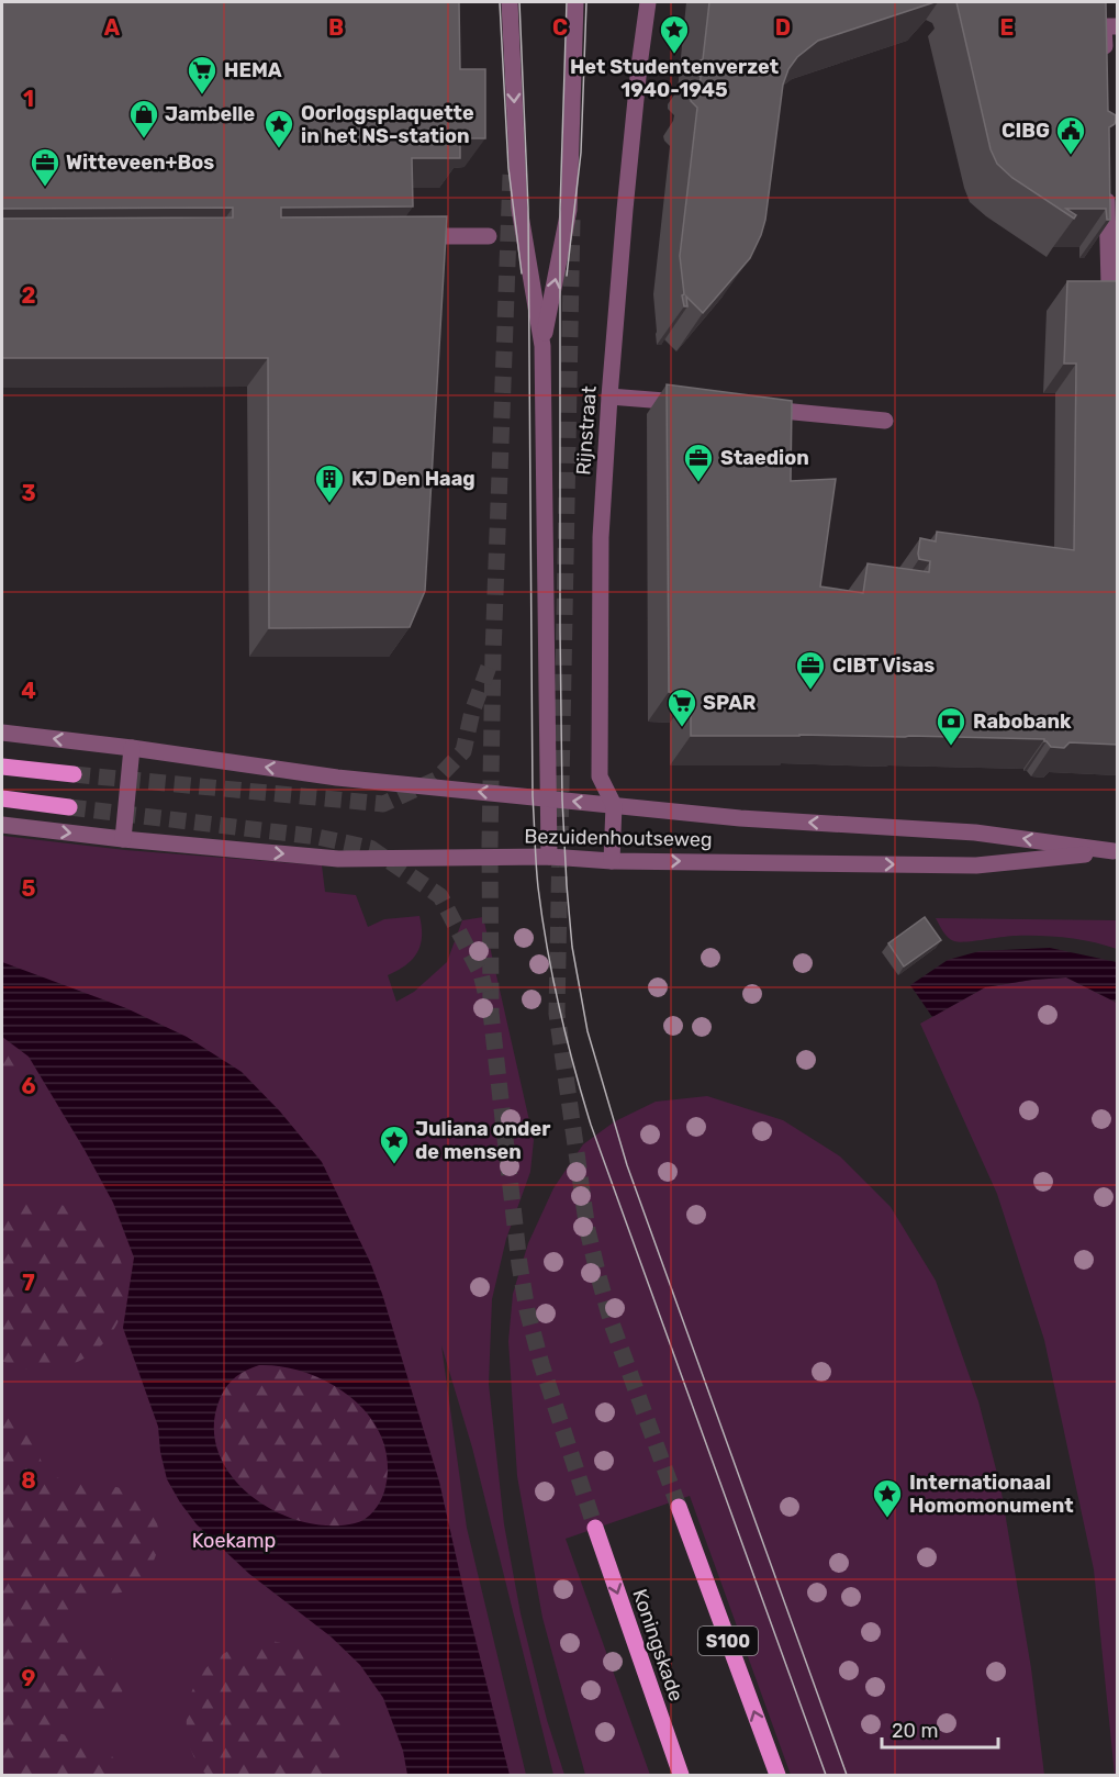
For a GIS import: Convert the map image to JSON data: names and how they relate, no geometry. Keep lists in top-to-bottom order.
{
  "streets": {
    "main road": ["S100", "Koningskade"],
    "street": ["Rijnstraat", "Bezuidenhoutseweg"]
  },
  "crossings": [
    ["Rijnstraat", "Bezuidenhoutseweg"]
  ],
  "parks": ["Koekamp"],
  "places": {
    "place": [
      "Het Studentenverzet 1940-1945",
      "Oorlogsplaquette in het NS-station",
      "Juliana onder de mensen",
      "Internationaal Homomonument"
    ],
    "supermarket": ["HEMA", "SPAR"],
    "shop": ["Jambelle"],
    "public building": ["CIBG"],
    "office": ["Witteveen+Bos", "Staedion", "CIBT Visas"],
    "building": ["KJ Den Haag"],
    "bank": ["Rabobank"]
  },
  "scale_bar": "20 m",
  "grid": {
    "columns": [
      "A",
      "B",
      "C",
      "D",
      "E"
    ],
    "rows": [
      "1",
      "2",
      "3",
      "4",
      "5",
      "6",
      "7",
      "8",
      "9"
    ]
  }
}
